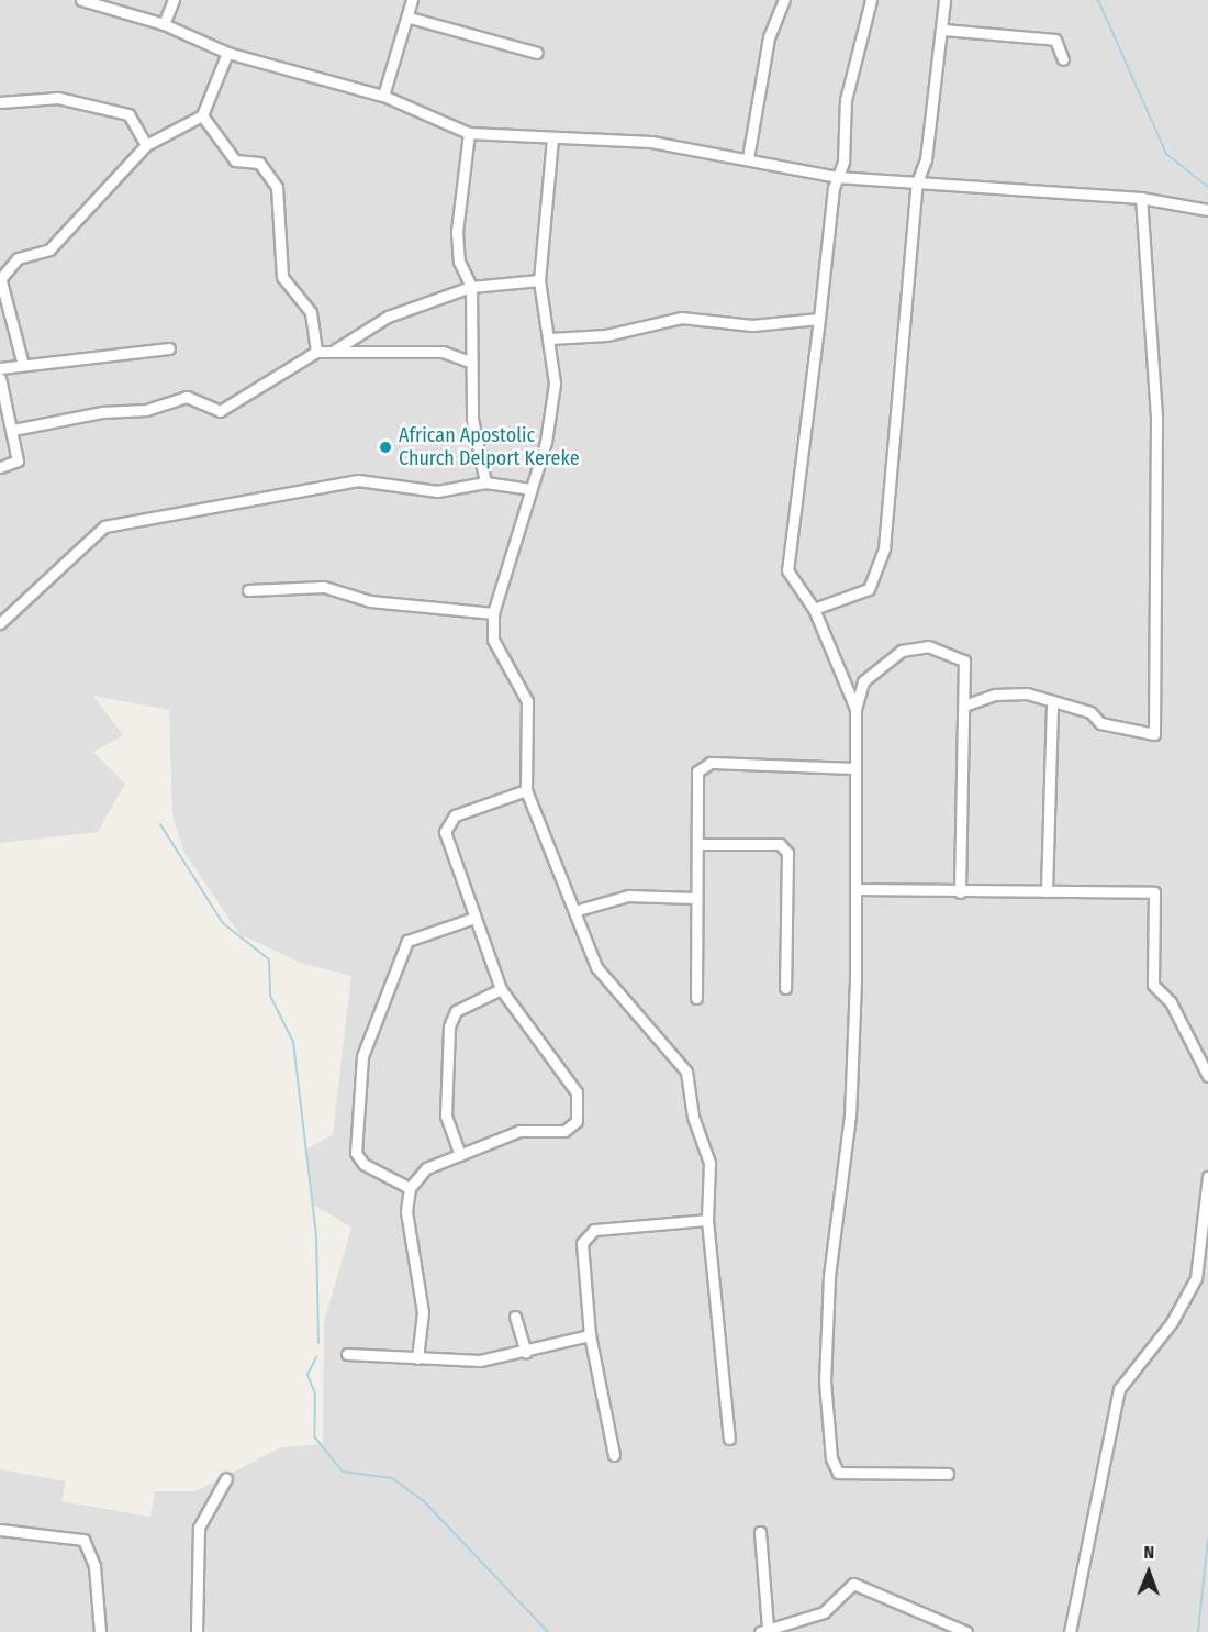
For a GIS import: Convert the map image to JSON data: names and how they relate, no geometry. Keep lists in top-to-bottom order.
{
  "places": ["African Apostolic Church Delport Kereke"],
  "north": "top"
}
